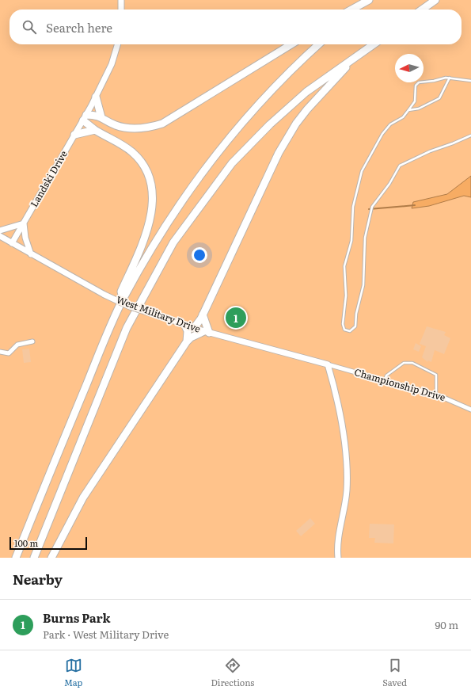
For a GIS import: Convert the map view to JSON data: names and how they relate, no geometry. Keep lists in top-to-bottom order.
{
  "streets": {
    "street": ["Landski Drive", "West Military Drive", "Championship Drive"]
  },
  "crossings": [
    ["Landski Drive", "West Military Drive"],
    ["West Military Drive", "Championship Drive"]
  ],
  "scale_bar": "100 m",
  "north": "left",
  "page": {
    "search": "Search here",
    "pins": "1",
    "scale": "100 m",
    "heading": "Nearby",
    "list": [
      {
        "mark": "1",
        "name": "Burns Park",
        "note": "Park · West Military Drive",
        "value": "90 m"
      }
    ],
    "nav": ["Map", "Directions", "Saved"]
  }
}
